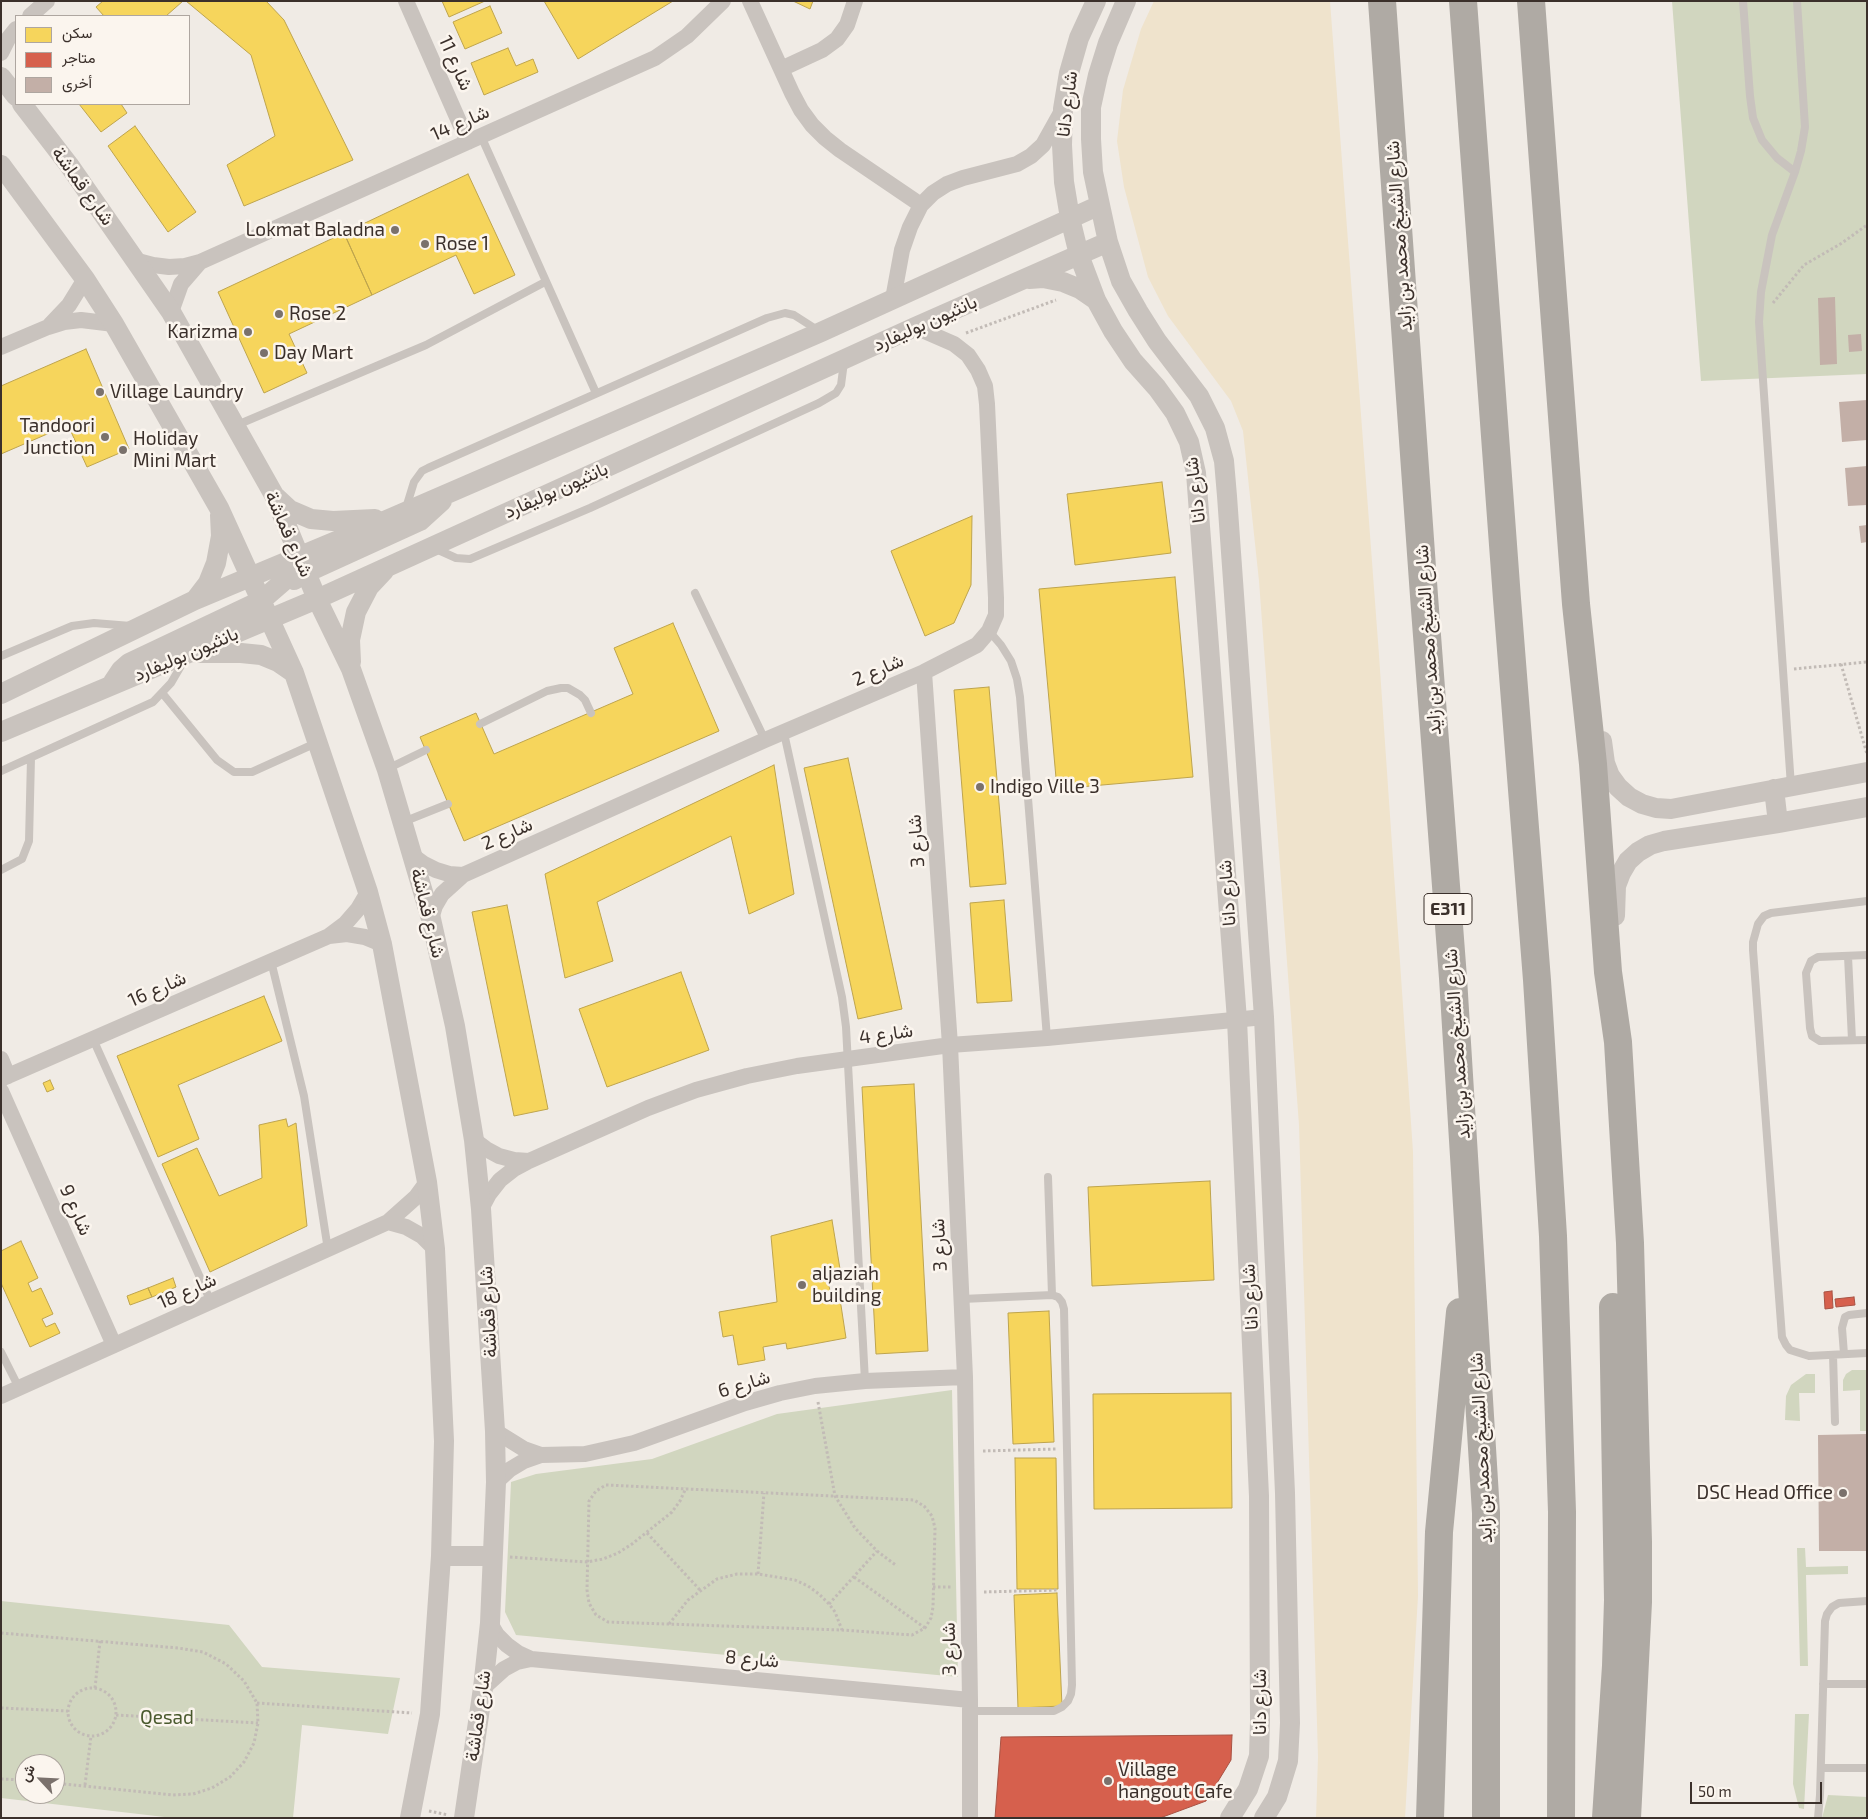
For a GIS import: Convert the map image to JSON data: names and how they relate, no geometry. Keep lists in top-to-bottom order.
{
  "streets": {
    "highway": ["شارع الشيخ محمد بن زايد", "E311"],
    "street": [
      "شارع 11",
      "شارع دانا",
      "شارع 14",
      "شارع قماشة",
      "بانثيون بوليفارد",
      "شارع 2",
      "شارع 3",
      "شارع 16",
      "شارع 4",
      "شارع 9",
      "شارع 18",
      "شارع 6",
      "شارع 8"
    ]
  },
  "crossings": [
    ["شارع 11", "شارع 14"],
    ["شارع دانا", "بانثيون بوليفارد"],
    ["شارع دانا", "شارع 4"],
    ["شارع 14", "شارع قماشة"],
    ["شارع قماشة", "بانثيون بوليفارد"],
    ["شارع قماشة", "شارع 2"],
    ["شارع قماشة", "شارع 4"],
    ["شارع قماشة", "شارع 6"],
    ["شارع قماشة", "شارع 8"],
    ["بانثيون بوليفارد", "شارع 2"],
    ["شارع 2", "شارع 3"],
    ["شارع 3", "شارع 4"],
    ["شارع 3", "شارع 6"],
    ["شارع 3", "شارع 8"],
    ["شارع 9", "شارع 18"]
  ],
  "parks": ["Qesad"],
  "places": [
    "Lokmat Baladna",
    "Rose 1",
    "Rose 2",
    "Karizma",
    "Day Mart",
    "Village Laundry",
    "Tandoori Junction",
    "Holiday Mini Mart",
    "Indigo Ville 3",
    "aljaziah building",
    "DSC Head Office",
    "Village hangout Cafe"
  ],
  "legend": ["سكن", "متاجر", "أخرى"],
  "scale_bar": "50 m",
  "north": "top left"
}
